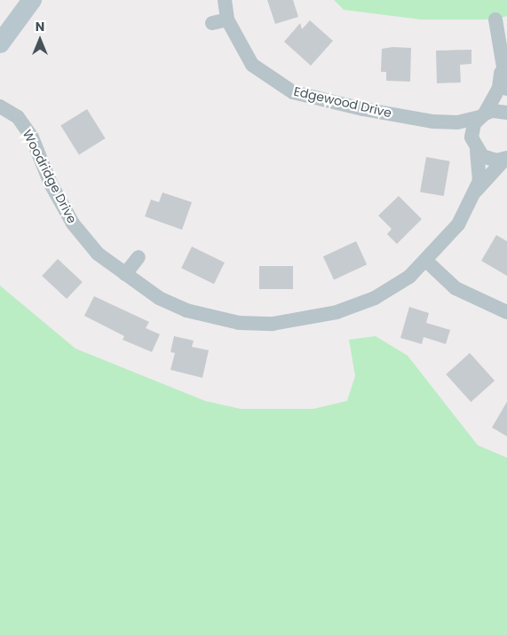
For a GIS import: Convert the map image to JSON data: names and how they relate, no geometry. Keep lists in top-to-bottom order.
{
  "streets": {
    "street": ["Edgewood Drive", "Woodridge Drive"]
  },
  "north": "top"
}
